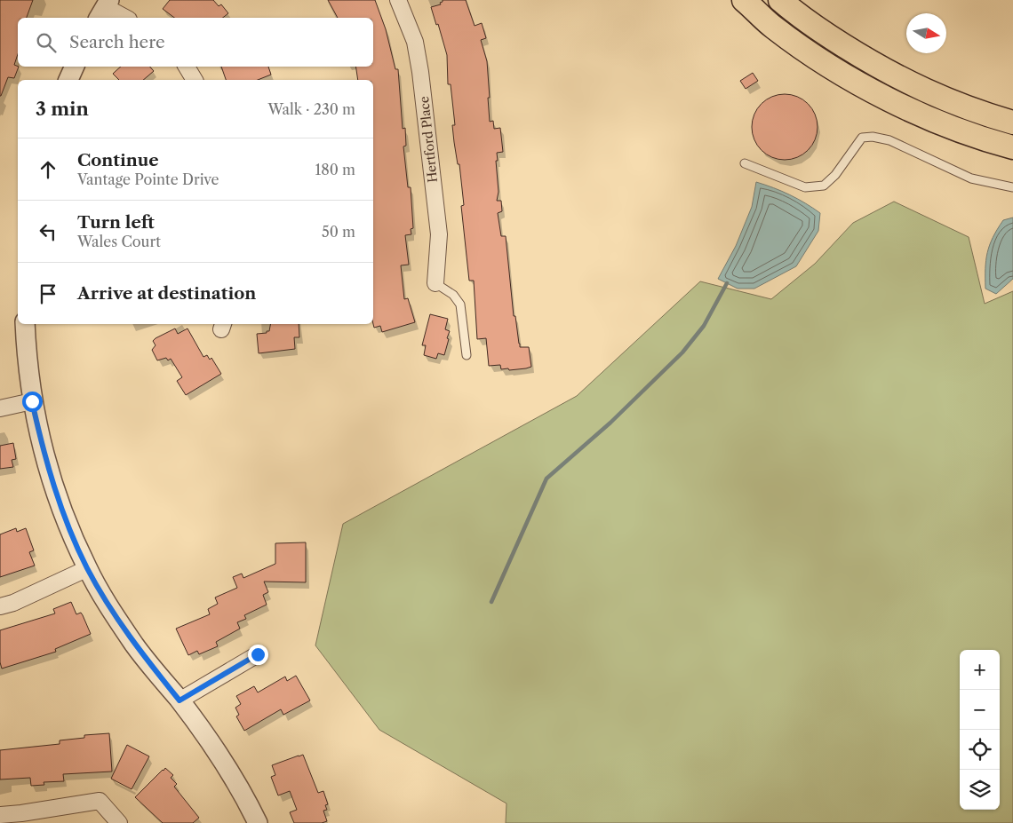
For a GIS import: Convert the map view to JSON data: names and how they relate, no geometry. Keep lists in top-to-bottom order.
{
  "streets": {
    "street": ["Hertford Place"]
  },
  "north": "right",
  "page": {
    "search": "Search here",
    "heading": ["3 min", "Walk · 230 m"],
    "list": [
      ["Continue", "Vantage Pointe Drive", "180 m"],
      ["Turn left", "Wales Court", "50 m"],
      "Arrive at destination"
    ],
    "map_buttons": ["+", "−"]
  }
}
